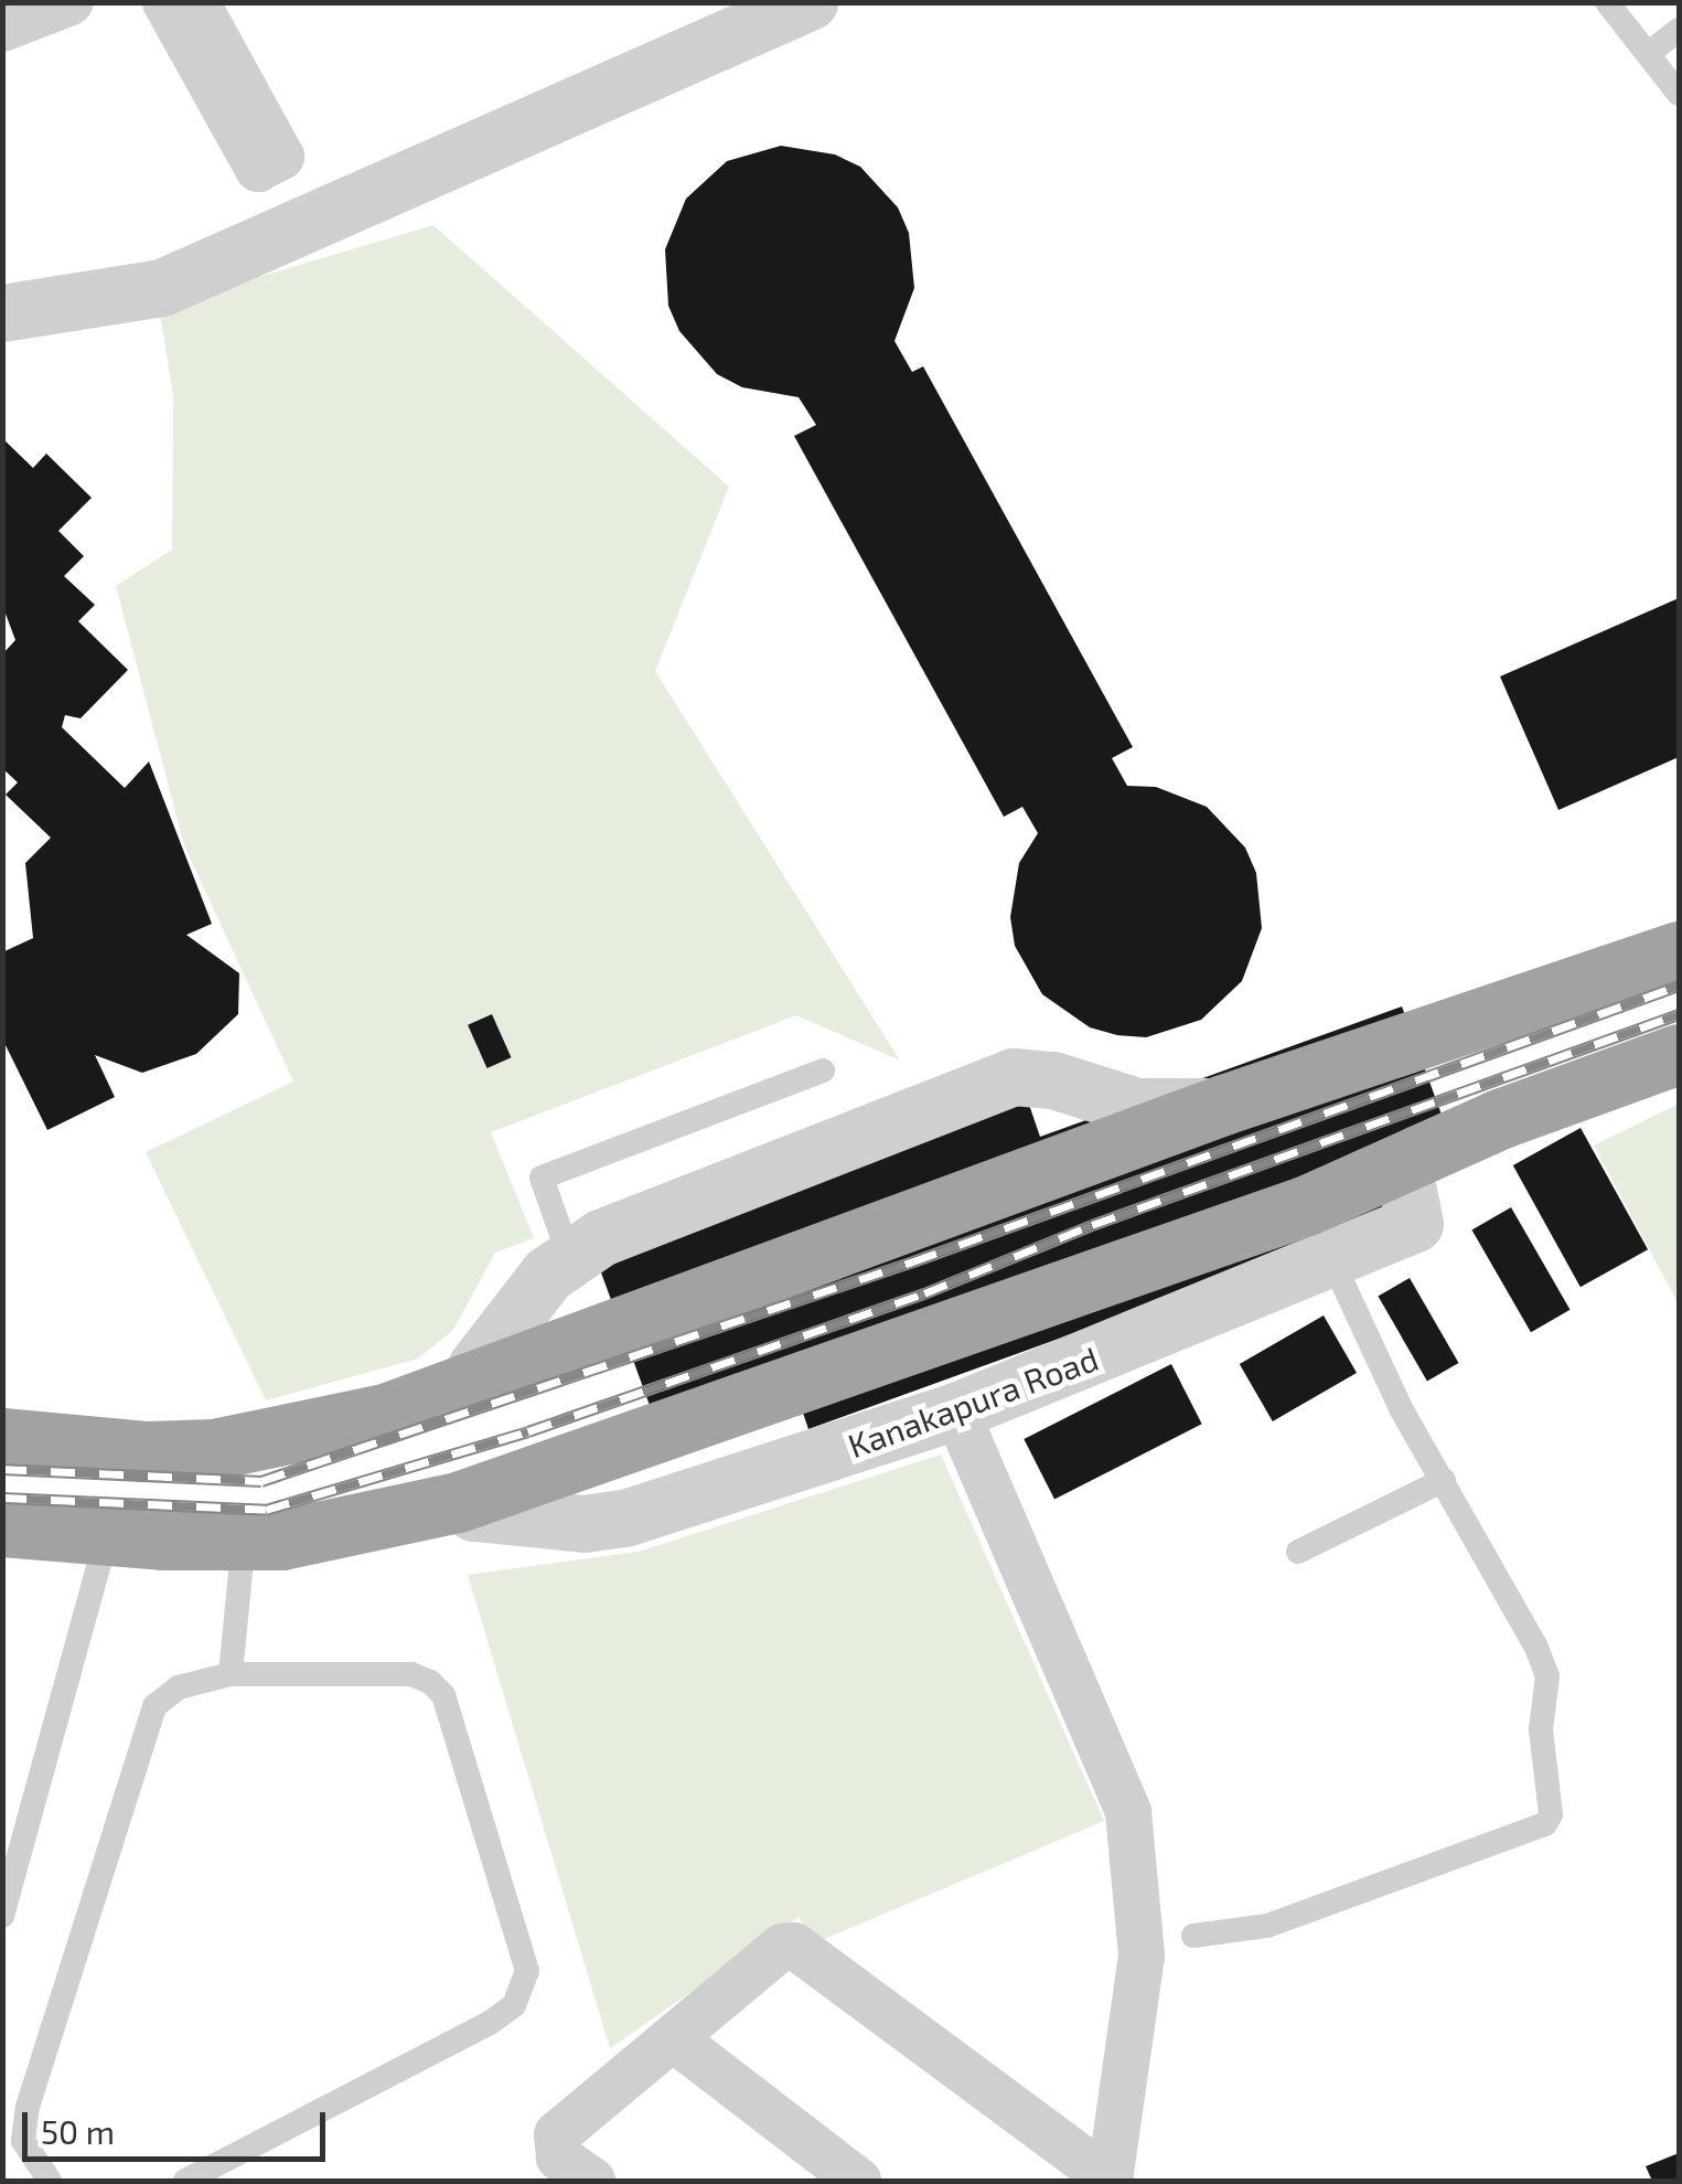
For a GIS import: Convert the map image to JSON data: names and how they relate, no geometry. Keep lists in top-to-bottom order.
{
  "streets": {
    "highway": ["Kanakapura Road"]
  },
  "scale_bar": "50 m"
}
